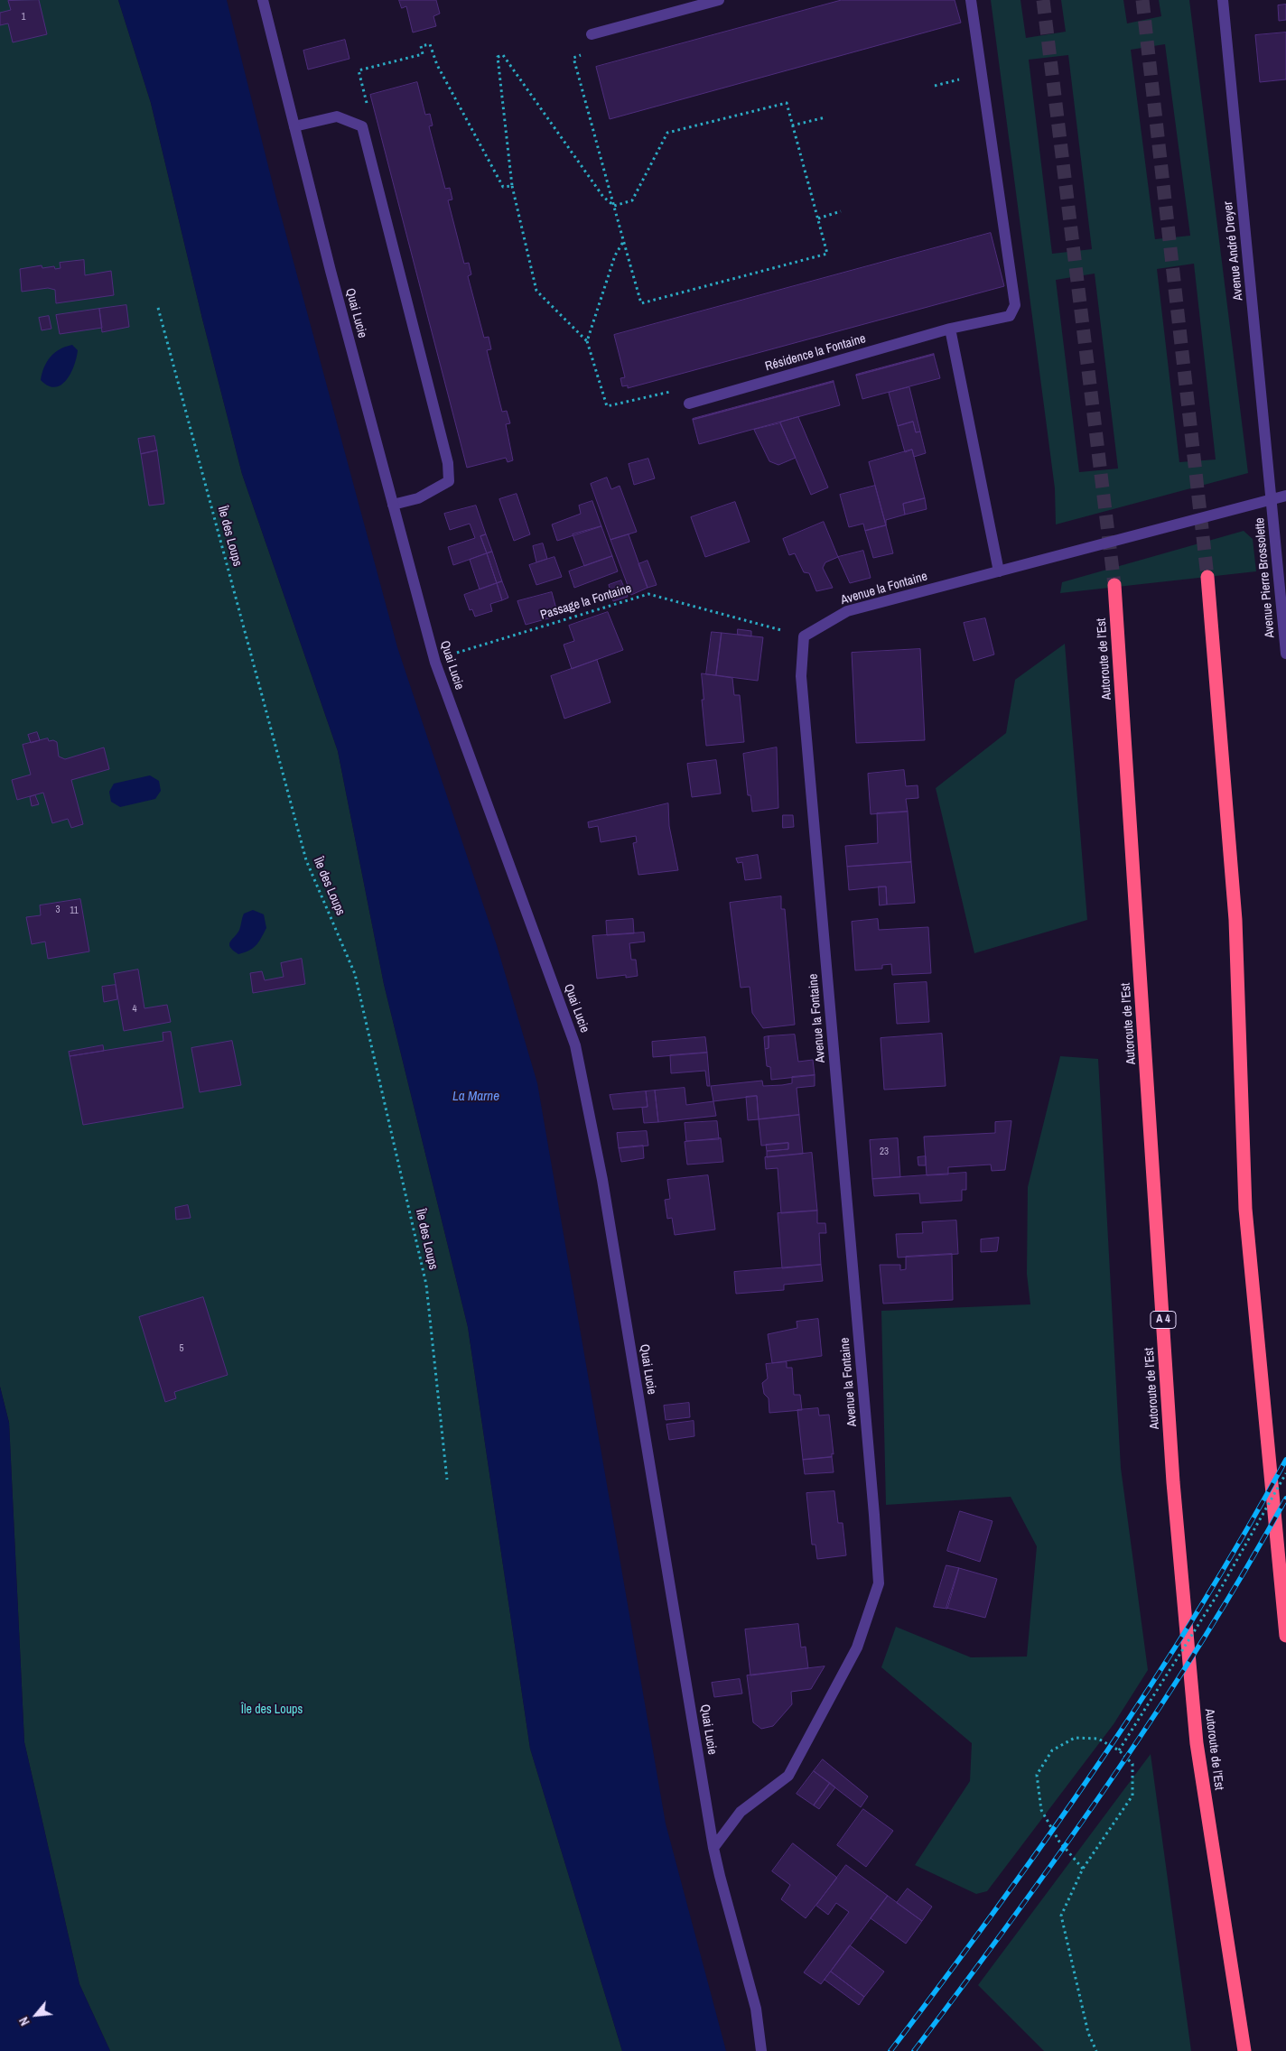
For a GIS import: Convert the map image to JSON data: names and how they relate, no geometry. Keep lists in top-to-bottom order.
{
  "streets": {
    "highway": ["Autoroute de l’Est", "A 4"],
    "street": [
      "Avenue André Dreyer",
      "Quai Lucie",
      "Résidence la Fontaine",
      "Avenue Pierre Brossolette",
      "Avenue la Fontaine"
    ],
    "path": ["Île des Loups", "Passage la Fontaine"]
  },
  "crossings": [
    ["Avenue André Dreyer", "Avenue Pierre Brossolette"],
    ["Avenue André Dreyer", "Avenue la Fontaine"],
    ["Quai Lucie", "Avenue la Fontaine"],
    ["Avenue Pierre Brossolette", "Avenue la Fontaine"],
    ["Avenue la Fontaine", "Passage la Fontaine"]
  ],
  "water": ["La Marne"],
  "parks": ["Île des Loups"],
  "house_numbers": [
    "1",
    "3",
    "11",
    "4",
    "23",
    "5"
  ],
  "north": "bottom left"
}
